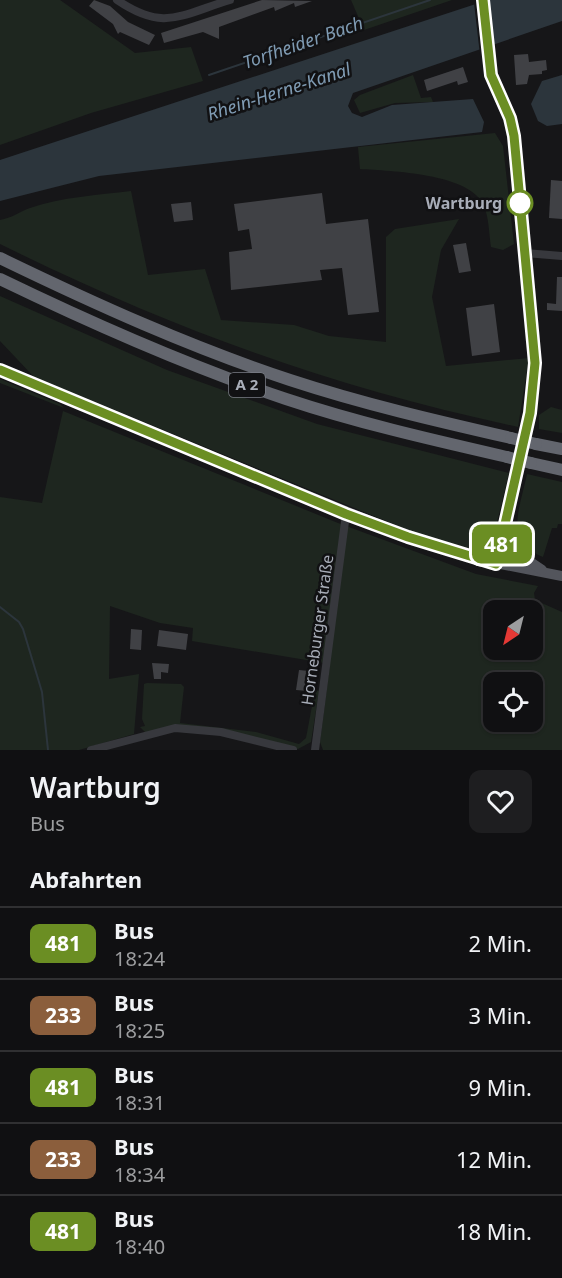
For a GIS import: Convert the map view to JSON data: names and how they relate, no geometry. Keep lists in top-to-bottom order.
{
  "streets": {
    "highway": ["A 2"],
    "street": ["Horneburger Straße"]
  },
  "water": ["Torfheider Bach", "Rhein-Herne-Kanal"],
  "places": ["Wartburg"],
  "lines": ["bus line 481"],
  "north": "bottom left",
  "page": {
    "on_map": "481",
    "heading": [
      ["Wartburg", "Bus"],
      "Abfahrten"
    ],
    "list": [
      {
        "mark": "481",
        "name": "Bus",
        "note": "18:24",
        "value": "2 Min."
      },
      {
        "mark": "233",
        "name": "Bus",
        "note": "18:25",
        "value": "3 Min."
      },
      {
        "mark": "481",
        "name": "Bus",
        "note": "18:31",
        "value": "9 Min."
      },
      {
        "mark": "233",
        "name": "Bus",
        "note": "18:34",
        "value": "12 Min."
      },
      {
        "mark": "481",
        "name": "Bus",
        "note": "18:40",
        "value": "18 Min."
      }
    ]
  }
}
